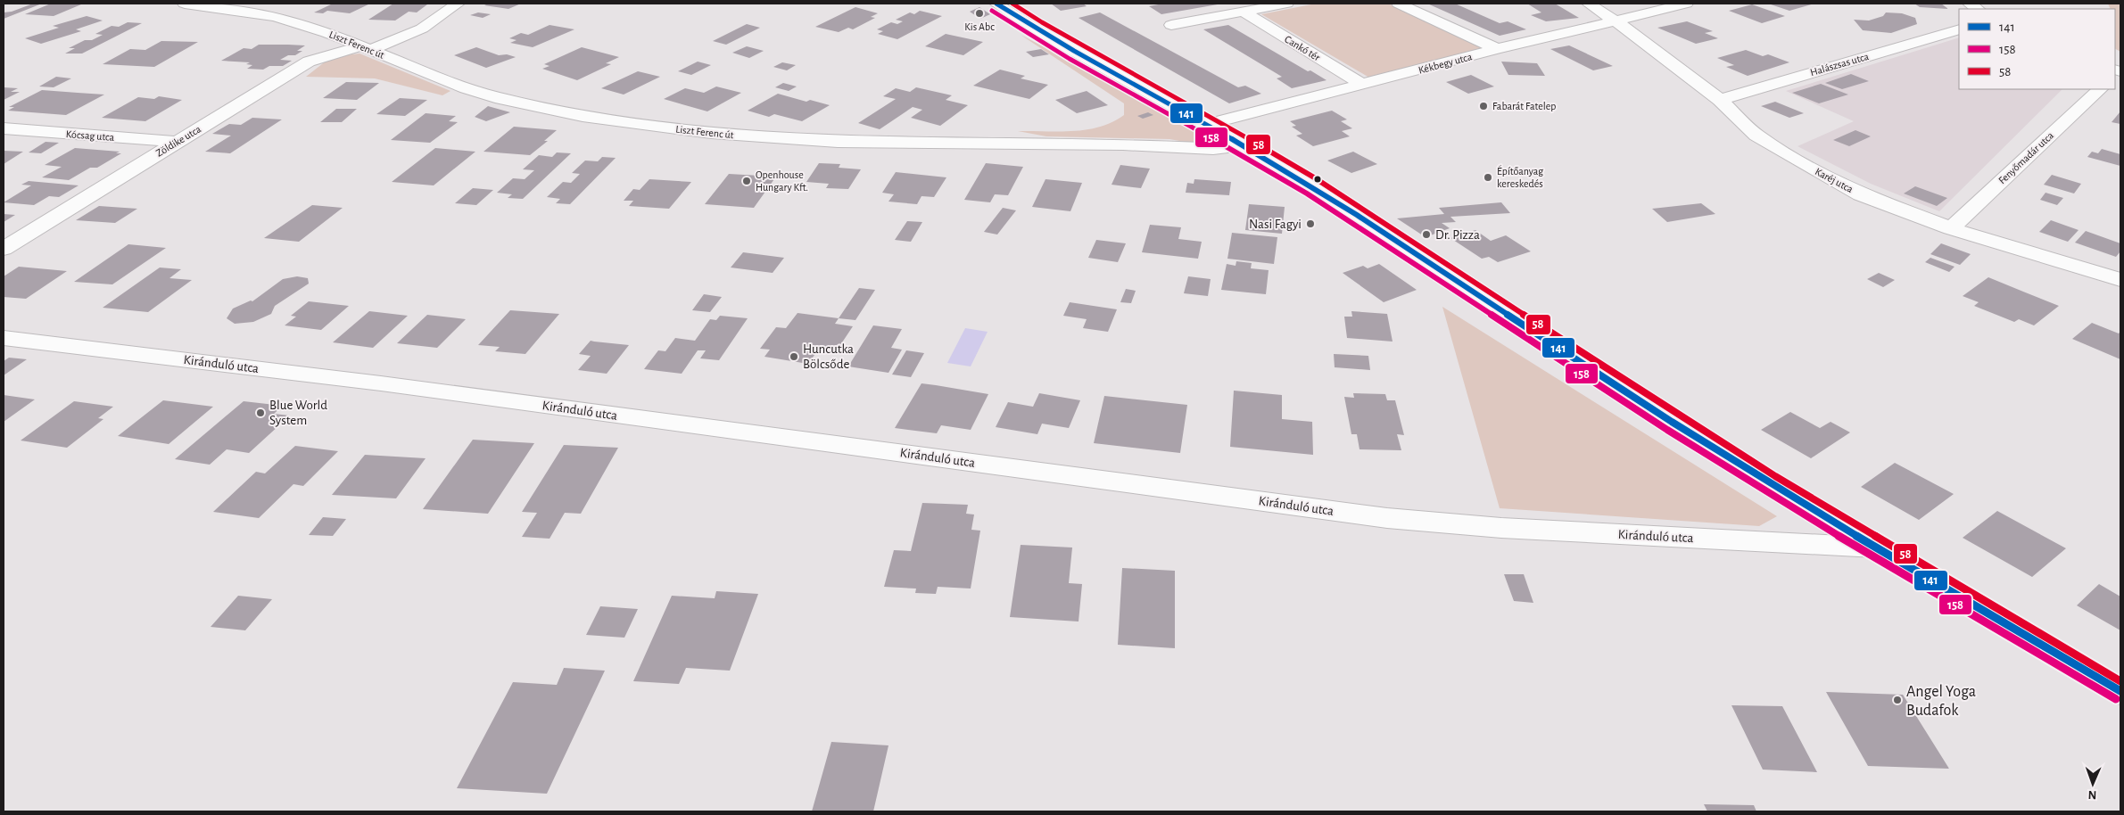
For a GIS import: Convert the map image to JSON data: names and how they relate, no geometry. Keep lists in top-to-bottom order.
{
  "streets": {
    "street": [
      "Liszt Ferenc út",
      "Cankó tér",
      "Kékbegy utca",
      "Halászsas utca",
      "Kócsag utca",
      "Zöldike utca",
      "Fenyőmadár utca",
      "Karéj utca",
      "Kiránduló utca"
    ]
  },
  "crossings": [
    ["Liszt Ferenc út", "Zöldike utca"],
    ["Cankó tér", "Kékbegy utca"],
    ["Kékbegy utca", "Karéj utca"],
    ["Halászsas utca", "Karéj utca"],
    ["Kócsag utca", "Zöldike utca"],
    ["Fenyőmadár utca", "Karéj utca"]
  ],
  "places": [
    "Kis Abc",
    "Fabarát Fatelep",
    "Építőanyag kereskedés",
    "Openhouse Hungary Kft.",
    "Nasi Fagyi",
    "Dr. Pizza",
    "Huncutka Bölcsőde",
    "Blue World System",
    "Angel Yoga Budafok"
  ],
  "lines": ["transit line 141", "transit line 58", "transit line 158"],
  "legend": ["141", "158", "58"],
  "north": "bottom"
}
